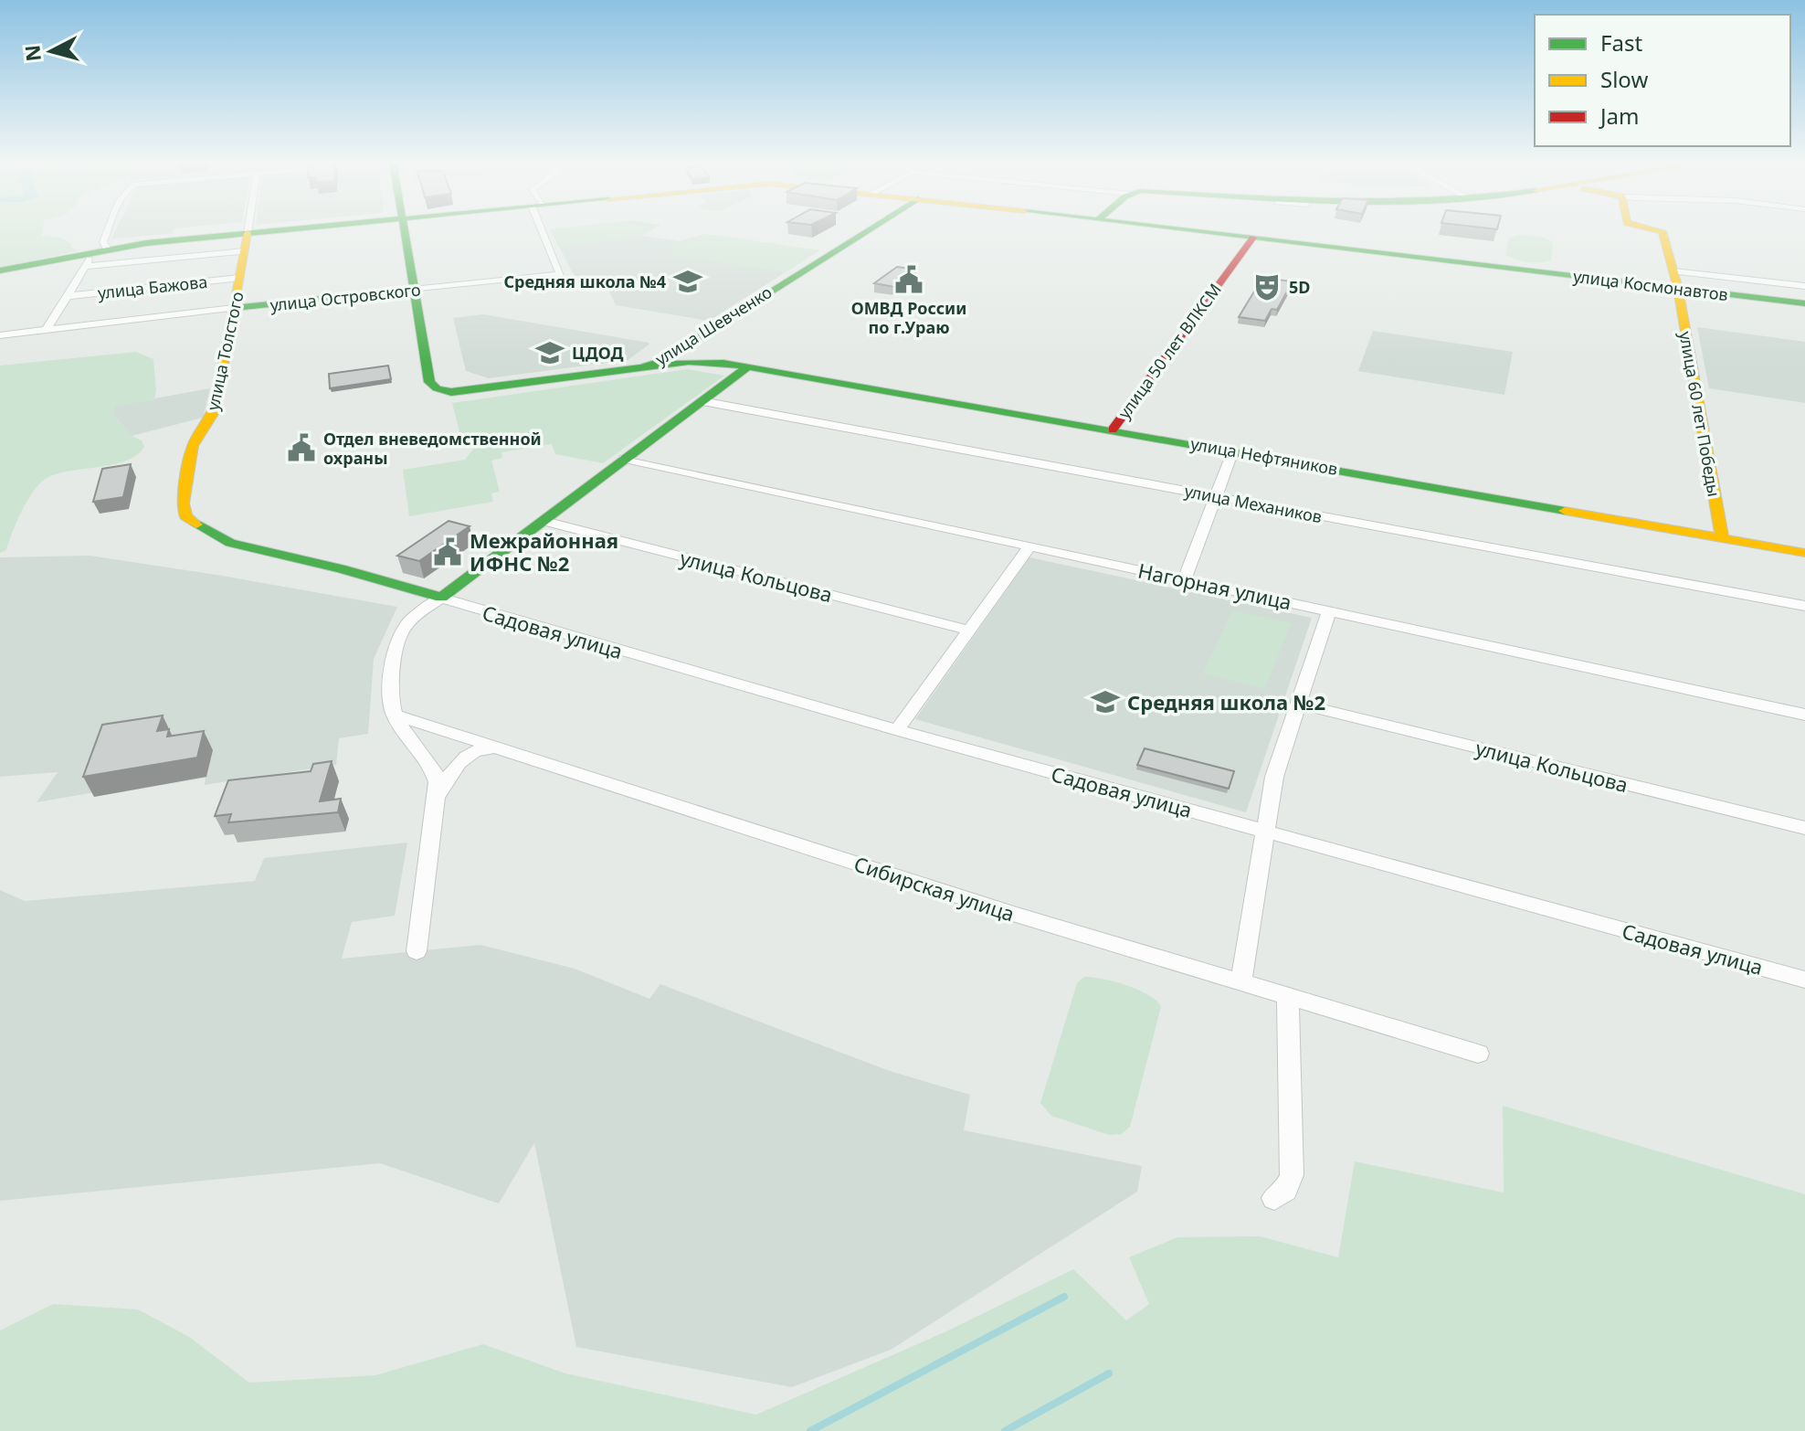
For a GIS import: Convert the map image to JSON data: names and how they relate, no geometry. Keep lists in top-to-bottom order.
{
  "streets": {
    "main road": [
      "улица Космонавтов",
      "улица Островского",
      "улица Шевченко",
      "улица Толстого",
      "улица 50 лет ВЛКСМ",
      "улица 60 лет Победы",
      "улица Нефтяников"
    ],
    "street": [
      "улица Бажова",
      "улица Механиков",
      "улица Кольцова",
      "Нагорная улица",
      "Садовая улица",
      "Сибирская улица"
    ]
  },
  "crossings": [
    ["улица Космонавтов", "улица 50 лет ВЛКСМ"],
    ["улица Космонавтов", "улица 60 лет Победы"],
    ["улица Бажова", "улица Толстого"],
    ["улица Островского", "улица Шевченко"],
    ["улица Островского", "улица Толстого"],
    ["улица Шевченко", "улица Нефтяников"],
    ["улица Толстого", "Садовая улица"],
    ["улица 50 лет ВЛКСМ", "улица Нефтяников"],
    ["улица 60 лет Победы", "улица Нефтяников"]
  ],
  "places": {
    "public building": ["ОМВД России по г.Ураю", "Отдел вневедомственной охраны", "Межрайонная ИФНС №2"],
    "school or university": ["Средняя школа №4", "ЦДОД", "Средняя школа №2"],
    "theatre": ["5D"]
  },
  "legend": ["Fast", "Slow", "Jam"],
  "north": "left"
}
